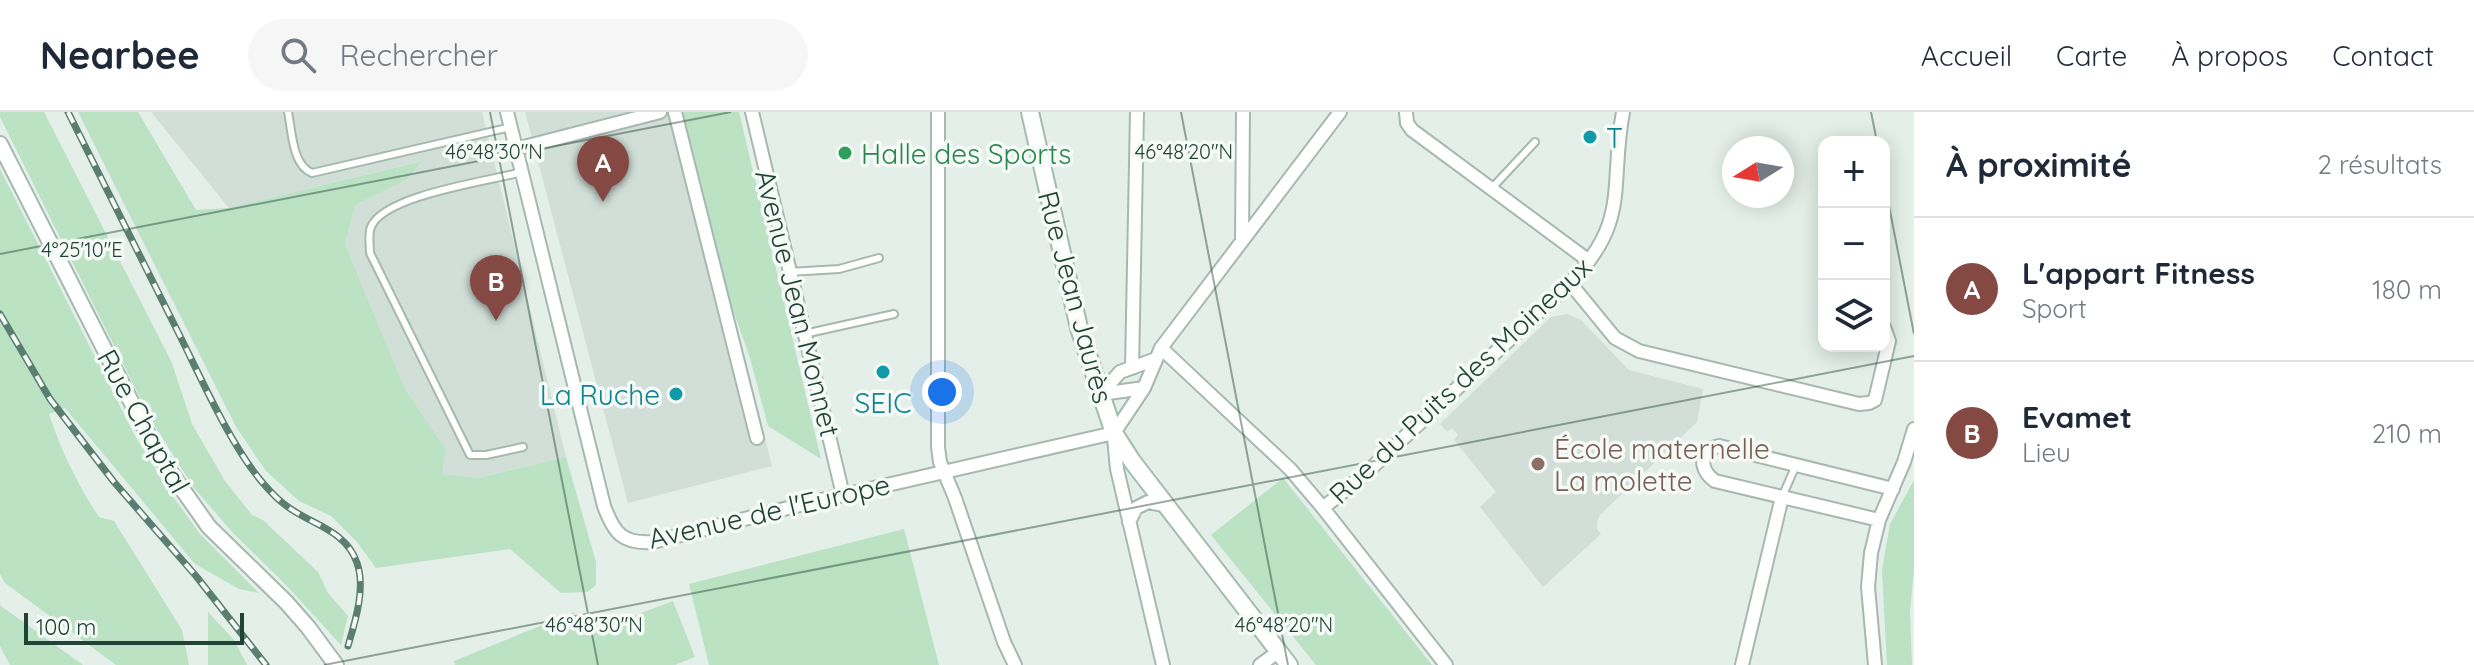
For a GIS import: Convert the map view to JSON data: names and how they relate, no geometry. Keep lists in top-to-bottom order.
{
  "streets": {
    "main road": ["Rue Jean Jaurès"],
    "street": [
      "Avenue Jean Monnet",
      "Rue du Puits des Moineaux",
      "Rue Chaptal",
      "Avenue de l'Europe"
    ]
  },
  "crossings": [
    ["Rue Jean Jaurès", "Avenue de l'Europe"],
    ["Avenue Jean Monnet", "Avenue de l'Europe"]
  ],
  "places": [
    "T",
    "Halle des Sports",
    "SEIC",
    "La Ruche",
    "École maternelle La molette"
  ],
  "scale_bar": "100 m",
  "north": "left",
  "page": {
    "header": "Nearbee",
    "search": "Rechercher",
    "nav": [
      "Accueil",
      "Carte",
      "À propos",
      "Contact"
    ],
    "heading": ["À proximité", "2 résultats"],
    "map_buttons": ["+", "−"],
    "pins": ["A", "B"],
    "list": [
      {
        "mark": "A",
        "name": "L'appart Fitness",
        "note": "Sport",
        "value": "180 m"
      },
      {
        "mark": "B",
        "name": "Evamet",
        "note": "Lieu",
        "value": "210 m"
      }
    ],
    "scale": "100 m"
  },
  "coordinates": ["46°48'30\"N", "46°48'20\"N", "4°25'10\"E"]
}
